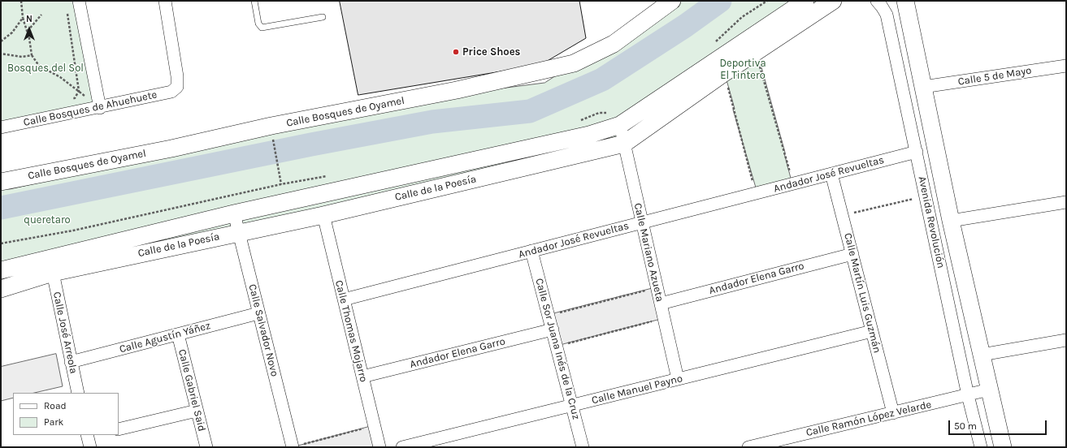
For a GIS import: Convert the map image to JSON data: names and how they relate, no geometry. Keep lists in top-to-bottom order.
{
  "streets": {
    "street": [
      "Calle 5 de Mayo",
      "Calle Bosques de Ahuehuete",
      "Calle Bosques de Oyamel",
      "Andador José Revueltas",
      "Calle de la Poesía",
      "Avenida Revolución",
      "Calle Mariano Azueta",
      "Andador Elena Garro",
      "Calle Martín Luis Guzmán",
      "Calle Salvador Novo",
      "Calle Thomas Mojarro",
      "Calle José Arreola",
      "Calle Agustín Yáñez",
      "Calle Sor Juana Inés de la Cruz",
      "Calle Manuel Payno",
      "Calle Gabriel Said",
      "Calle Ramón López Velarde"
    ]
  },
  "crossings": [
    ["Calle 5 de Mayo", "Avenida Revolución"],
    ["Andador José Revueltas", "Avenida Revolución"],
    ["Andador José Revueltas", "Calle Mariano Azueta"],
    ["Andador José Revueltas", "Calle Martín Luis Guzmán"],
    ["Andador José Revueltas", "Calle Thomas Mojarro"],
    ["Andador José Revueltas", "Calle Sor Juana Inés de la Cruz"],
    ["Calle de la Poesía", "Calle Mariano Azueta"],
    ["Calle de la Poesía", "Calle Salvador Novo"],
    ["Calle de la Poesía", "Calle Thomas Mojarro"],
    ["Calle de la Poesía", "Calle José Arreola"],
    ["Avenida Revolución", "Calle Ramón López Velarde"],
    ["Calle Mariano Azueta", "Andador Elena Garro"],
    ["Calle Mariano Azueta", "Calle Manuel Payno"],
    ["Andador Elena Garro", "Calle Martín Luis Guzmán"],
    ["Andador Elena Garro", "Calle Thomas Mojarro"],
    ["Andador Elena Garro", "Calle Sor Juana Inés de la Cruz"],
    ["Calle Martín Luis Guzmán", "Calle Manuel Payno"],
    ["Calle Martín Luis Guzmán", "Calle Ramón López Velarde"],
    ["Calle Salvador Novo", "Calle Agustín Yáñez"],
    ["Calle José Arreola", "Calle Agustín Yáñez"],
    ["Calle Agustín Yáñez", "Calle Gabriel Said"],
    ["Calle Sor Juana Inés de la Cruz", "Calle Manuel Payno"]
  ],
  "parks": ["Deportiva El Tintero", "Bosques del Sol", "queretaro"],
  "places": ["Price Shoes"],
  "legend": ["Road", "Park"],
  "scale_bar": "50 m",
  "north": "top"
}
